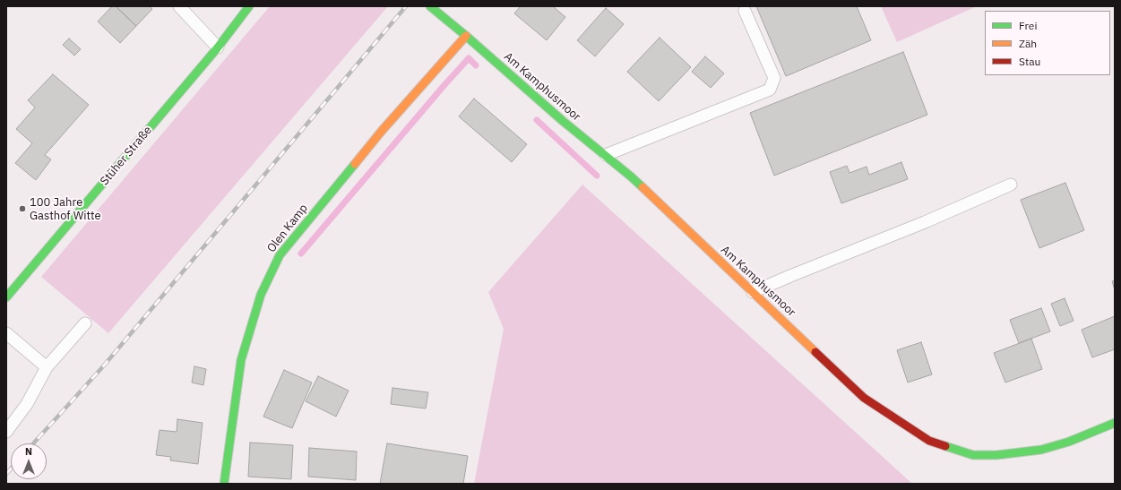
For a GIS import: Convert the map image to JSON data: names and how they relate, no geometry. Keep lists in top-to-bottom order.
{
  "streets": {
    "street": ["Am Kamphusmoor", "Stüher Straße", "Olen Kamp"]
  },
  "crossings": [
    ["Am Kamphusmoor", "Olen Kamp"]
  ],
  "places": ["100 Jahre Gasthof Witte"],
  "legend": ["Frei", "Zäh", "Stau"],
  "north": "top"
}
